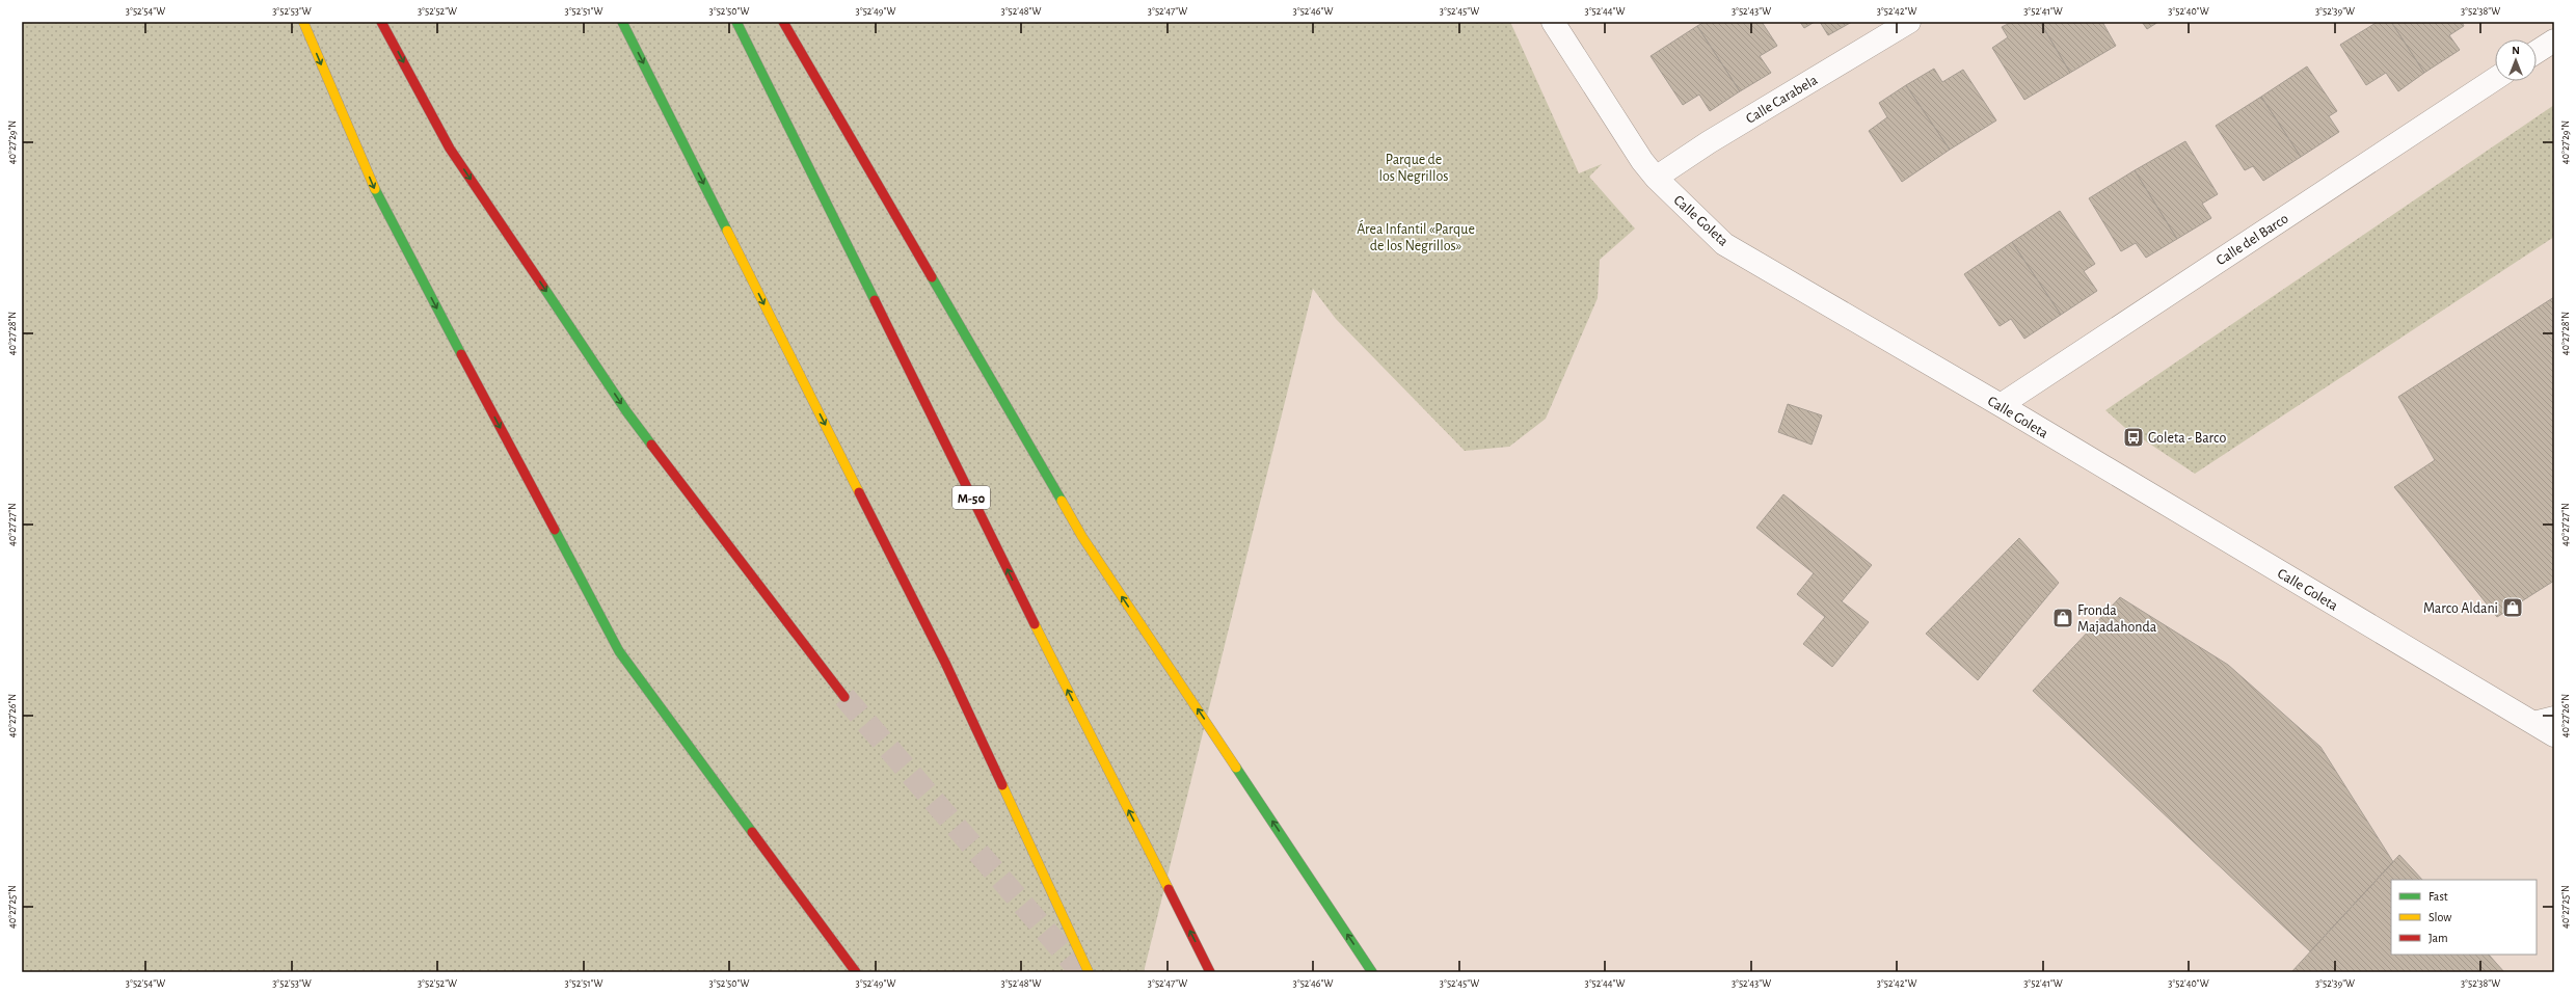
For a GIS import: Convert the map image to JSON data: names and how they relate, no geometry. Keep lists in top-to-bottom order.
{
  "streets": {
    "highway": ["M-50"],
    "street": ["Calle Carabela", "Calle Goleta", "Calle del Barco"]
  },
  "crossings": [
    ["Calle Carabela", "Calle Goleta"],
    ["Calle Goleta", "Calle del Barco"]
  ],
  "parks": ["Parque de los Negrillos", "Área Infantil «Parque de los Negrillos»"],
  "places": {
    "bus stop": ["Goleta - Barco"],
    "shop": ["Marco Aldani", "Fronda Majadahonda"]
  },
  "legend": ["Fast", "Slow", "Jam"],
  "north": "top",
  "coordinates": [
    "3°52'54\"W",
    "3°52'53\"W",
    "3°52'52\"W",
    "3°52'51\"W",
    "3°52'50\"W",
    "3°52'49\"W",
    "3°52'48\"W",
    "3°52'47\"W",
    "3°52'46\"W",
    "3°52'45\"W",
    "3°52'44\"W",
    "3°52'43\"W",
    "3°52'42\"W",
    "3°52'41\"W",
    "3°52'40\"W",
    "3°52'39\"W",
    "3°52'38\"W",
    "40°27'29\"N",
    "40°27'28\"N",
    "40°27'27\"N",
    "40°27'26\"N",
    "40°27'25\"N"
  ]
}
